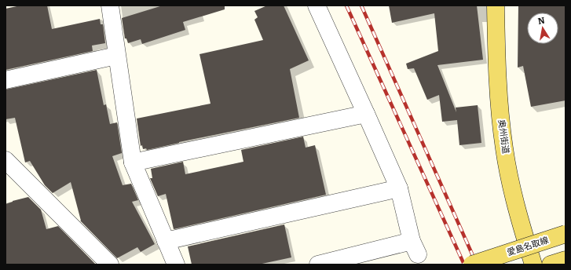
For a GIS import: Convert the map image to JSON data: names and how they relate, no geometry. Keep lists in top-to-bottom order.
{
  "streets": {
    "main road": ["奥州街道", "愛島名取線"]
  },
  "north": "top"
}
